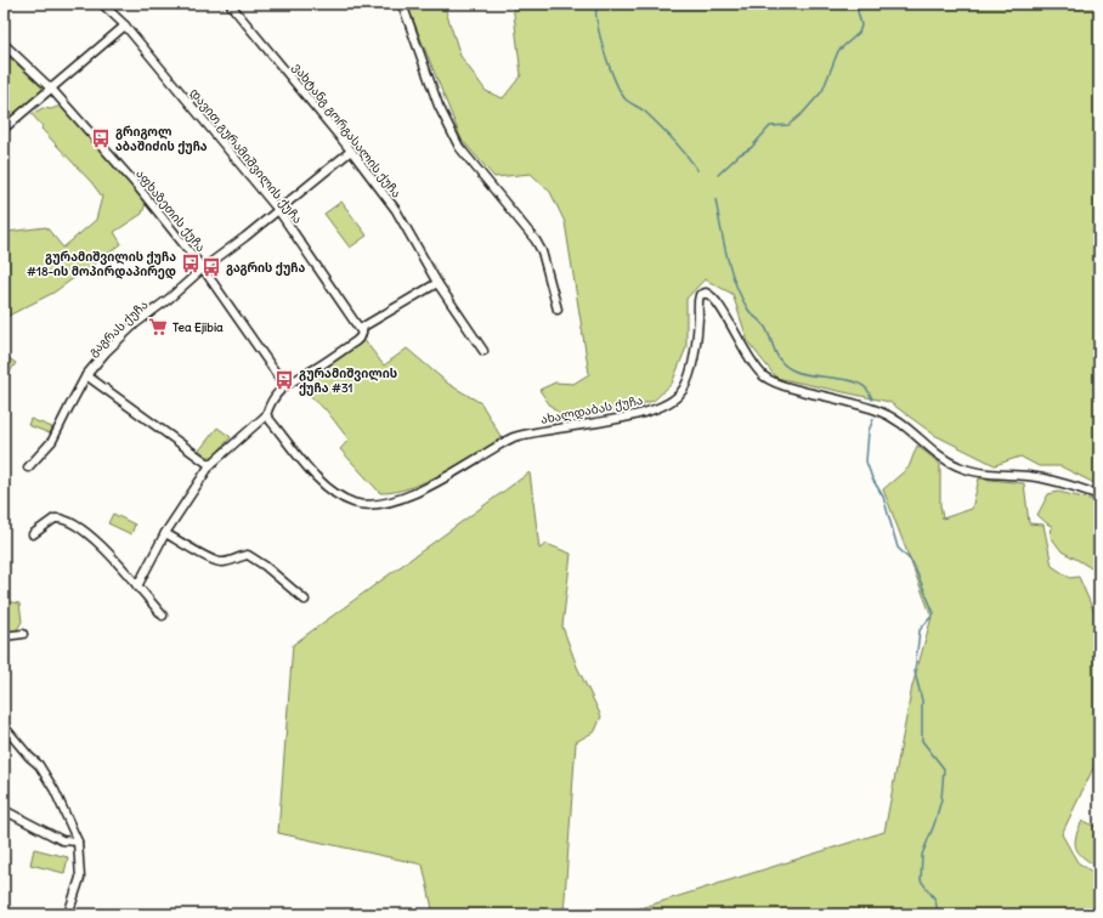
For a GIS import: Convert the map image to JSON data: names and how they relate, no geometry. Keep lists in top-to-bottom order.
{
  "streets": {
    "street": [
      "ვახტანგ გორგასალის ქუჩა",
      "დავით გურამიშვილის ქუჩა",
      "აფხაზეთის ქუჩა",
      "გაგრას ქუჩა",
      "ახალდაბას ქუჩა"
    ]
  },
  "crossings": [
    ["ვახტანგ გორგასალის ქუჩა", "გაგრას ქუჩა"],
    ["დავით გურამიშვილის ქუჩა", "გაგრას ქუჩა"],
    ["აფხაზეთის ქუჩა", "გაგრას ქუჩა"]
  ],
  "places": {
    "bus stop": [
      "გრიგოლ აბაშიძის ქუჩა",
      "გურამიშვილის ქუჩა #18-ის მოპირდაპირედ",
      "გაგრის ქუჩა",
      "გურამიშვილის ქუჩა #31"
    ],
    "supermarket": ["Tea Ejibia"]
  }
}
